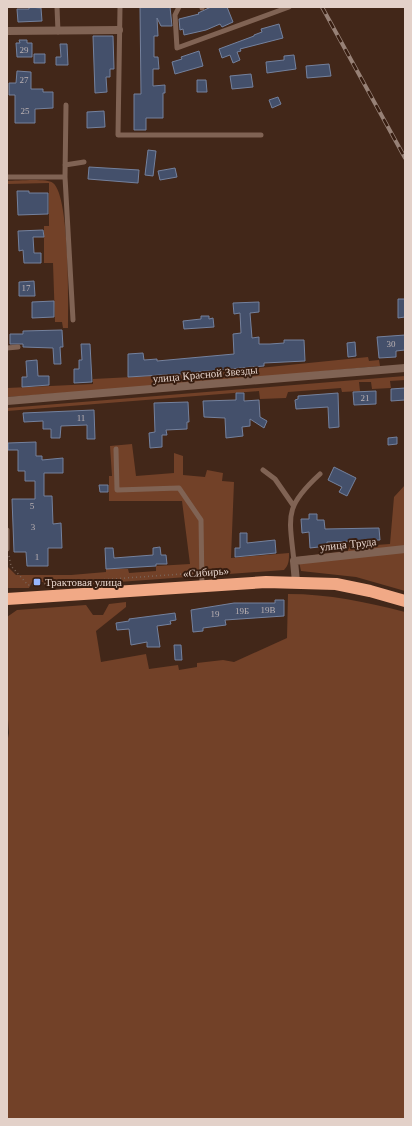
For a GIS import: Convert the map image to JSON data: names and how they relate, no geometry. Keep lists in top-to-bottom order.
{
  "streets": {
    "highway": ["«Сибирь»"],
    "street": ["улица Красной Звезды", "улица Труда"]
  },
  "places": {
    "transit": ["Трактовая улица"]
  },
  "house_numbers": [
    "29",
    "27",
    "25",
    "17",
    "30",
    "21",
    "11",
    "5",
    "3",
    "1",
    "19В",
    "19Б",
    "19"
  ]
}
